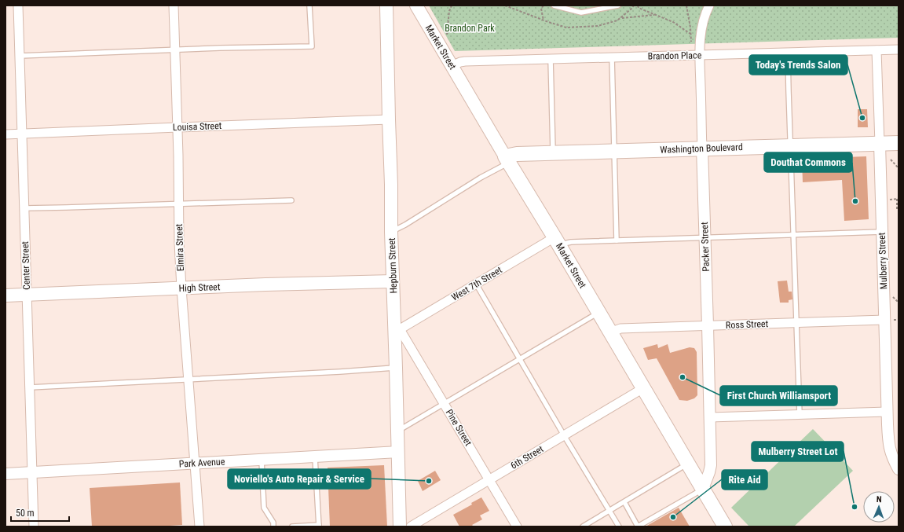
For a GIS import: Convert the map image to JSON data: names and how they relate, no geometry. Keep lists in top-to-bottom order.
{
  "streets": {
    "main road": [
      "Market Street",
      "Washington Boulevard",
      "Hepburn Street",
      "High Street"
    ],
    "street": [
      "Brandon Place",
      "Louisa Street",
      "Packer Street",
      "Elmira Street",
      "Mulberry Street",
      "Center Street",
      "West 7th Street",
      "Ross Street",
      "Pine Street",
      "6th Street",
      "Park Avenue"
    ]
  },
  "crossings": [
    ["Market Street", "Brandon Place"],
    ["Market Street", "Washington Boulevard"],
    ["Market Street", "Packer Street"],
    ["Market Street", "West 7th Street"],
    ["Market Street", "Ross Street"],
    ["Market Street", "6th Street"],
    ["Brandon Place", "Packer Street"],
    ["Brandon Place", "Mulberry Street"],
    ["Louisa Street", "Elmira Street"],
    ["Louisa Street", "Center Street"],
    ["Louisa Street", "Hepburn Street"],
    ["Washington Boulevard", "Packer Street"],
    ["Washington Boulevard", "Mulberry Street"],
    ["Packer Street", "Ross Street"],
    ["Elmira Street", "High Street"],
    ["Elmira Street", "Park Avenue"],
    ["Mulberry Street", "Ross Street"],
    ["Center Street", "High Street"],
    ["Center Street", "Park Avenue"],
    ["Hepburn Street", "West 7th Street"],
    ["Hepburn Street", "High Street"],
    ["Hepburn Street", "Pine Street"],
    ["Hepburn Street", "Park Avenue"],
    ["West 7th Street", "Pine Street"],
    ["Pine Street", "6th Street"]
  ],
  "parks": ["Brandon Park"],
  "places": [
    "Today's Trends Salon",
    "Douthat Commons",
    "First Church Williamsport",
    "Noviello's Auto Repair & Service",
    "Mulberry Street Lot",
    "Rite Aid"
  ],
  "scale_bar": "50 m",
  "north": "top"
}
